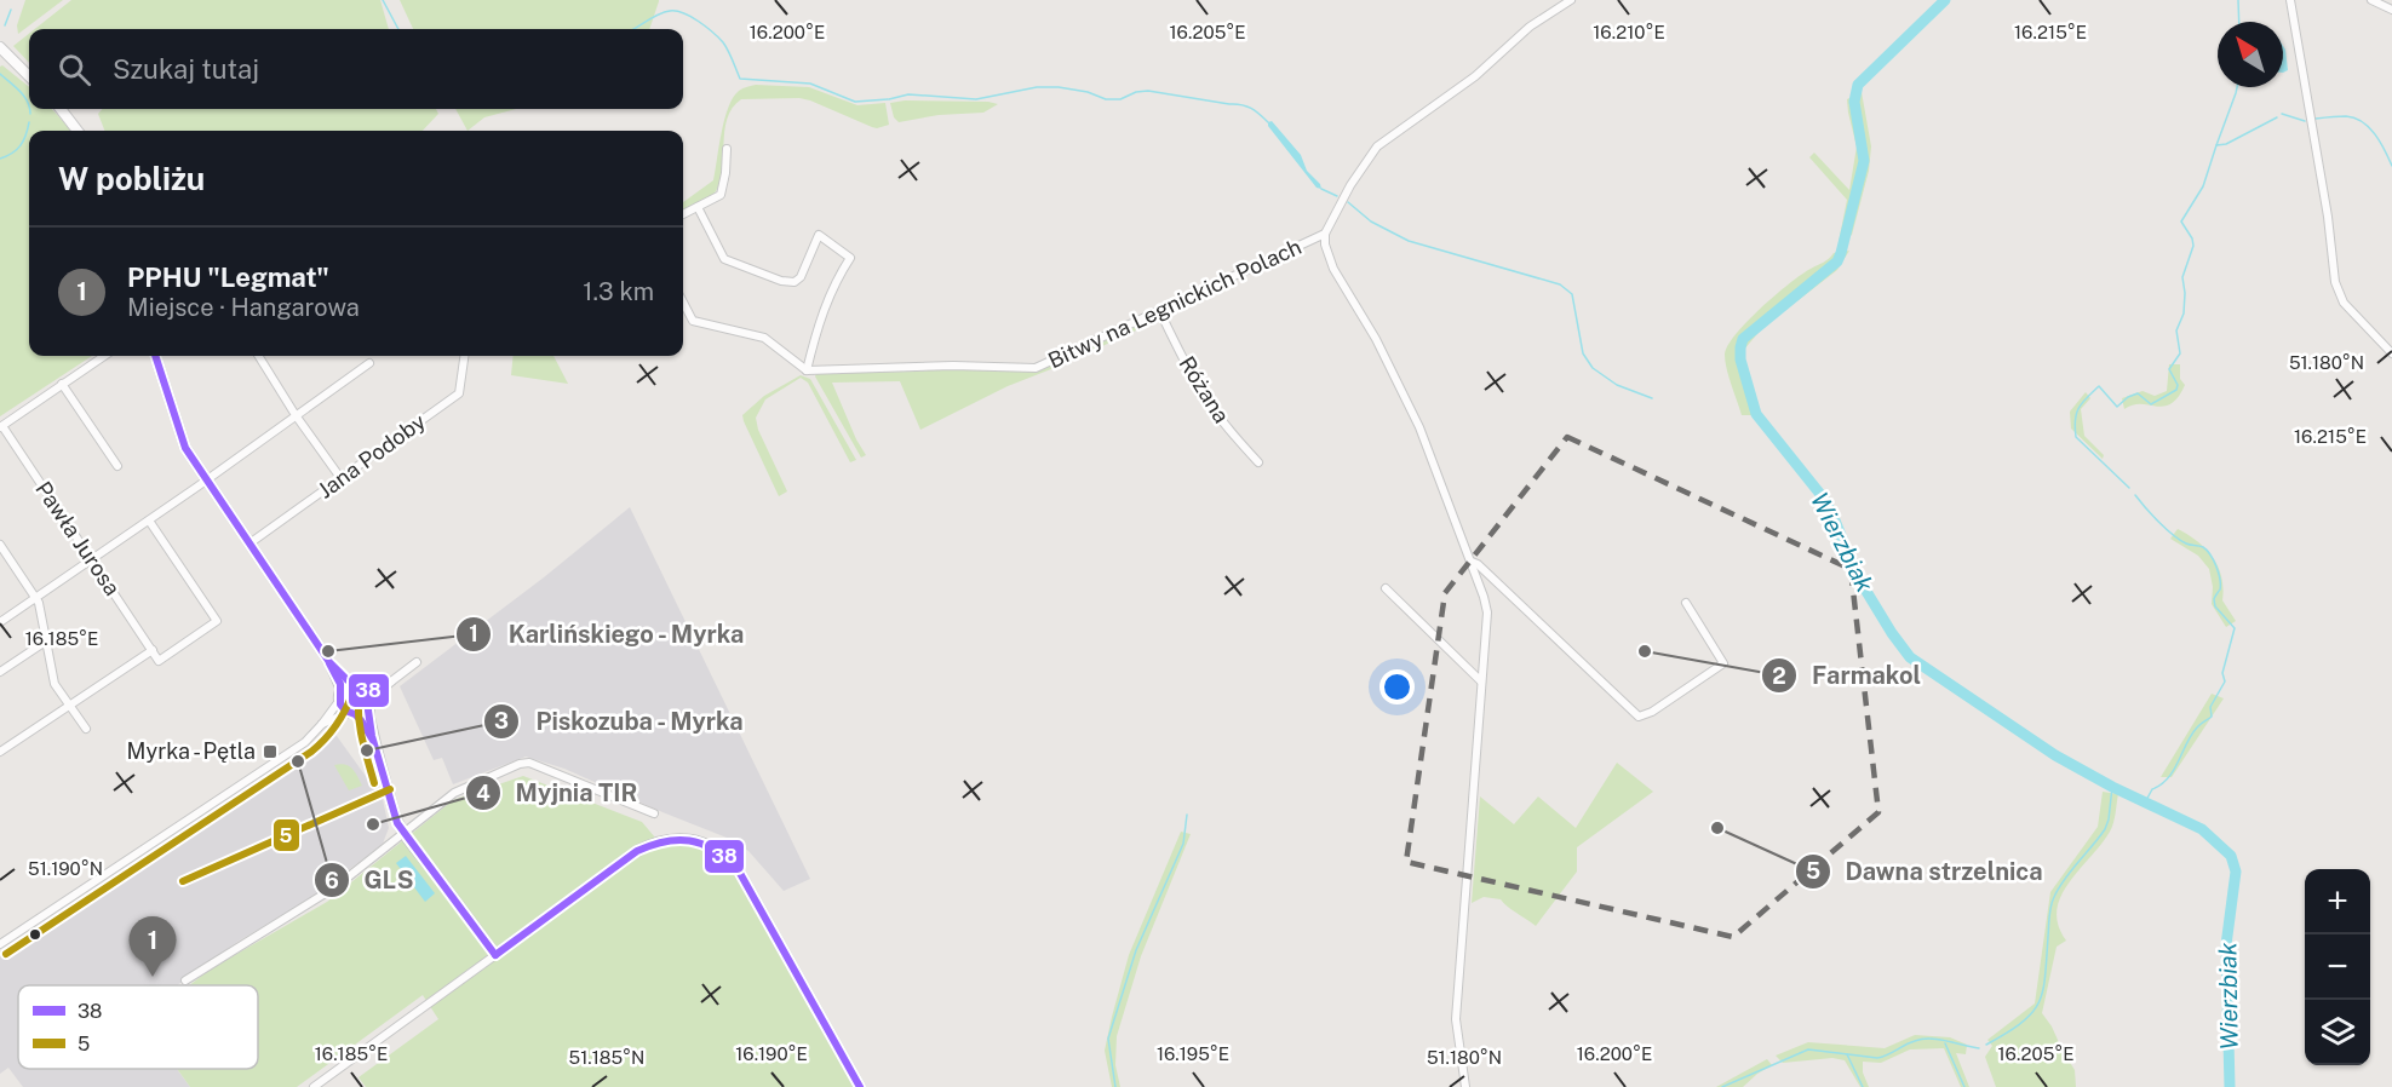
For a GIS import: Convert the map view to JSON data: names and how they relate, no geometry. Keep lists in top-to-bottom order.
{
  "streets": {
    "street": [
      "Bitwy na Legnickich Polach",
      "Różana",
      "Jana Podoby",
      "Pawła Jurosa"
    ]
  },
  "crossings": [
    ["Bitwy na Legnickich Polach", "Różana"]
  ],
  "water": ["Wierzbiak"],
  "places": {
    "other": [
      "Karlińskiego - Myrka",
      "Farmakol",
      "Piskozuba - Myrka",
      "GLS",
      "Myjnia TIR",
      "Dawna strzelnica"
    ],
    "transit": ["Myrka - Pętla"]
  },
  "lines": ["transit line 38", "transit line 5"],
  "legend": ["38", "5"],
  "north": "top left",
  "page": {
    "search": "Szukaj tutaj",
    "heading": "W pobliżu",
    "list": [
      {
        "mark": "1",
        "name": "PPHU \"Legmat\"",
        "note": "Miejsce · Hangarowa",
        "value": "1.3 km"
      }
    ],
    "map_buttons": ["+", "−"],
    "pins": "1"
  },
  "coordinates": [
    "16.200°E",
    "16.205°E",
    "16.210°E",
    "16.215°E",
    "51.180°N",
    "16.185°E",
    "51.190°N",
    "16.190°E",
    "16.195°E",
    "51.185°N"
  ]
}
